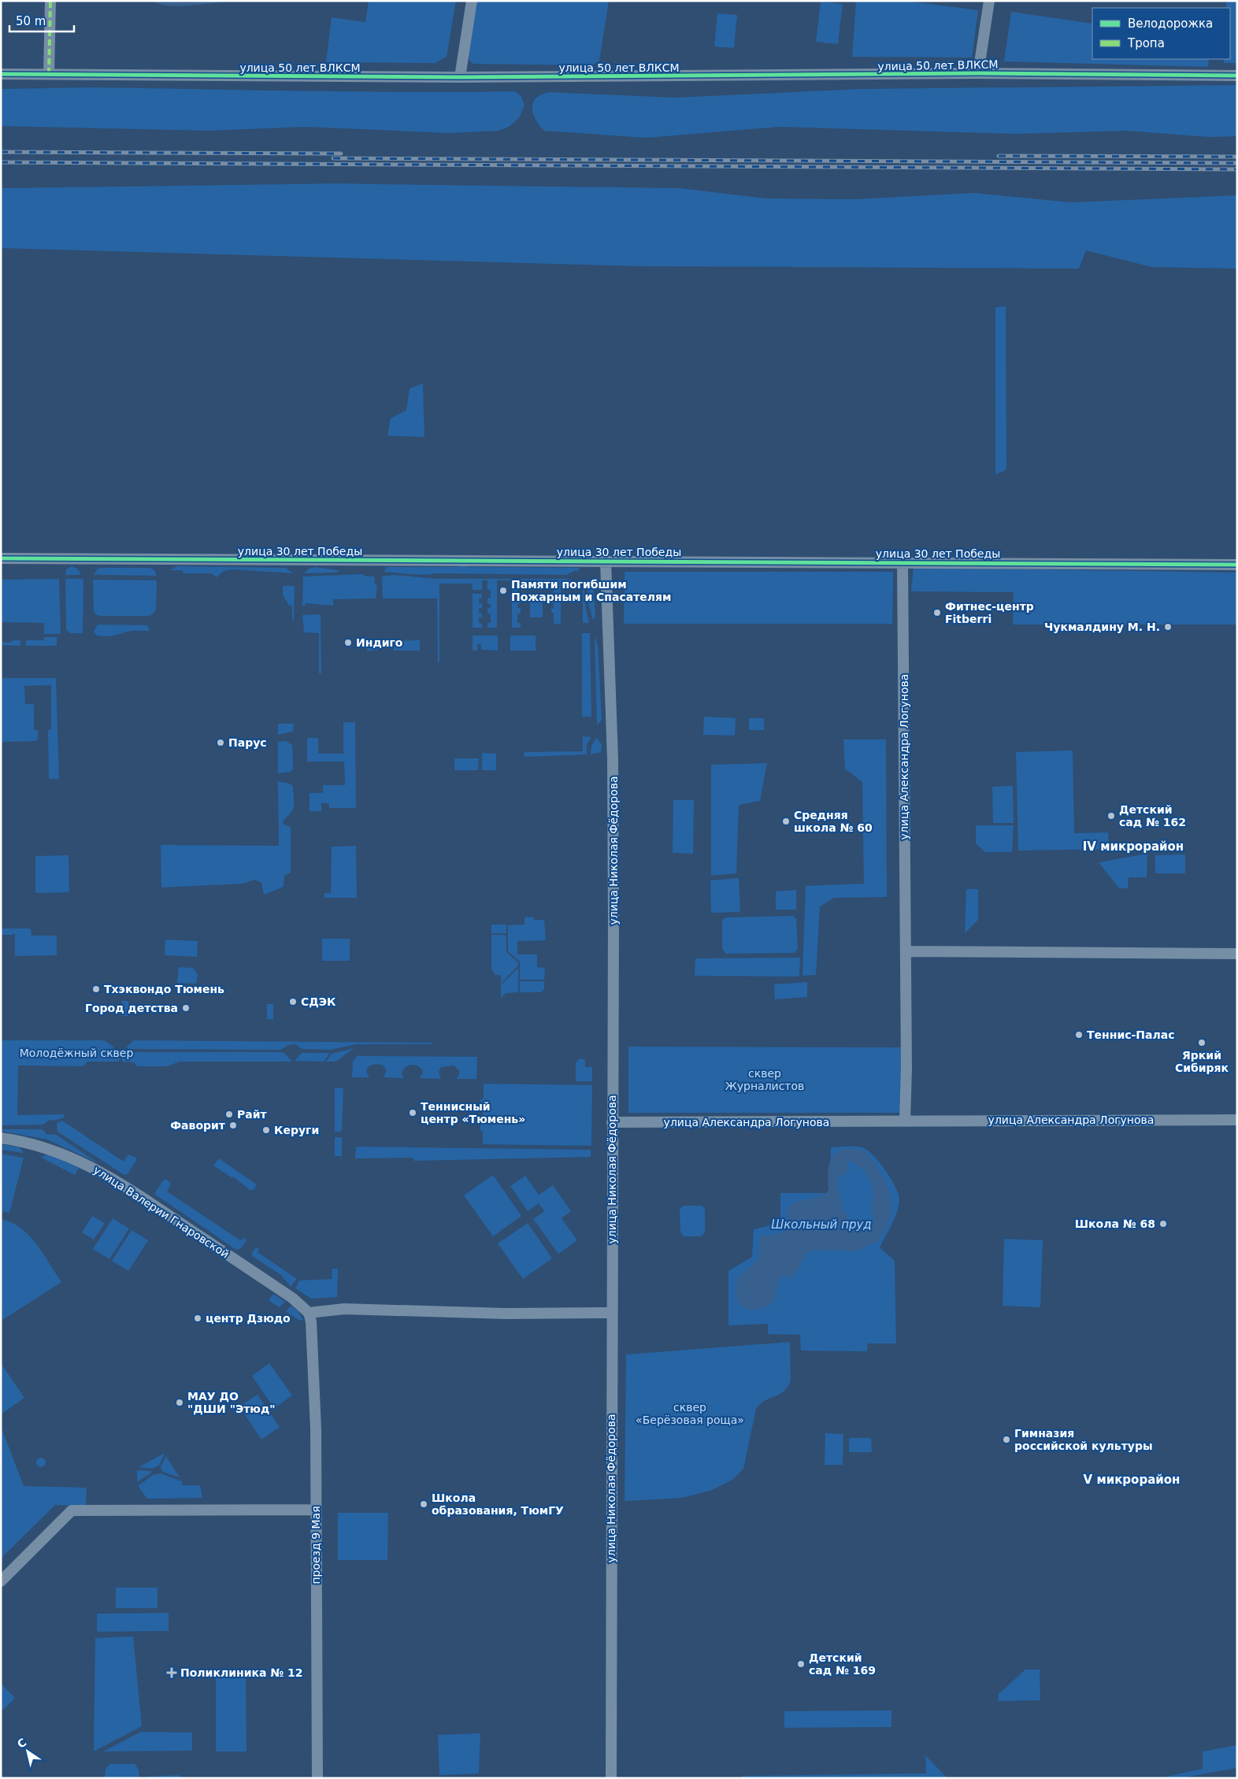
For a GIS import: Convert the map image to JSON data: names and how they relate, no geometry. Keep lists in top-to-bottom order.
{
  "streets": {
    "street": [
      "улица 50 лет ВЛКСМ",
      "улица 30 лет Победы",
      "улица Александра Логунова",
      "улица Николая Фёдорова",
      "улица Валерии Гнаровской",
      "проезд 9 Мая"
    ]
  },
  "crossings": [
    ["улица 30 лет Победы", "улица Александра Логунова"],
    ["улица 30 лет Победы", "улица Николая Фёдорова"],
    ["улица Александра Логунова", "улица Николая Фёдорова"],
    ["улица Валерии Гнаровской", "проезд 9 Мая"]
  ],
  "districts": ["IV микрорайон", "V микрорайон"],
  "water": ["Школьный пруд"],
  "parks": ["Молодёжный сквер", "сквер Журналистов", "сквер «Берёзовая роща»"],
  "places": {
    "other": [
      "Памяти погибшим Пожарным и Спасателям",
      "Фитнес-центр Fitberri",
      "Чукмалдину М. Н.",
      "Индиго",
      "Парус",
      "Детский сад № 162",
      "Средняя школа № 60",
      "Тхэквондо Тюмень",
      "СДЭК",
      "Город детства",
      "Теннис-Палас",
      "Яркий Сибиряк",
      "Теннисный центр «Тюмень»",
      "Райт",
      "Фаворит",
      "Керуги",
      "Школа № 68",
      "центр Дзюдо",
      "МАУ ДО \"ДШИ \"Этюд\"",
      "Гимназия российской культуры",
      "Школа образования, ТюмГУ",
      "Детский сад № 169"
    ],
    "health": ["Поликлиника № 12"]
  },
  "legend": ["Велодорожка", "Тропа"],
  "scale_bar": "50 m",
  "north": "top left"
}
